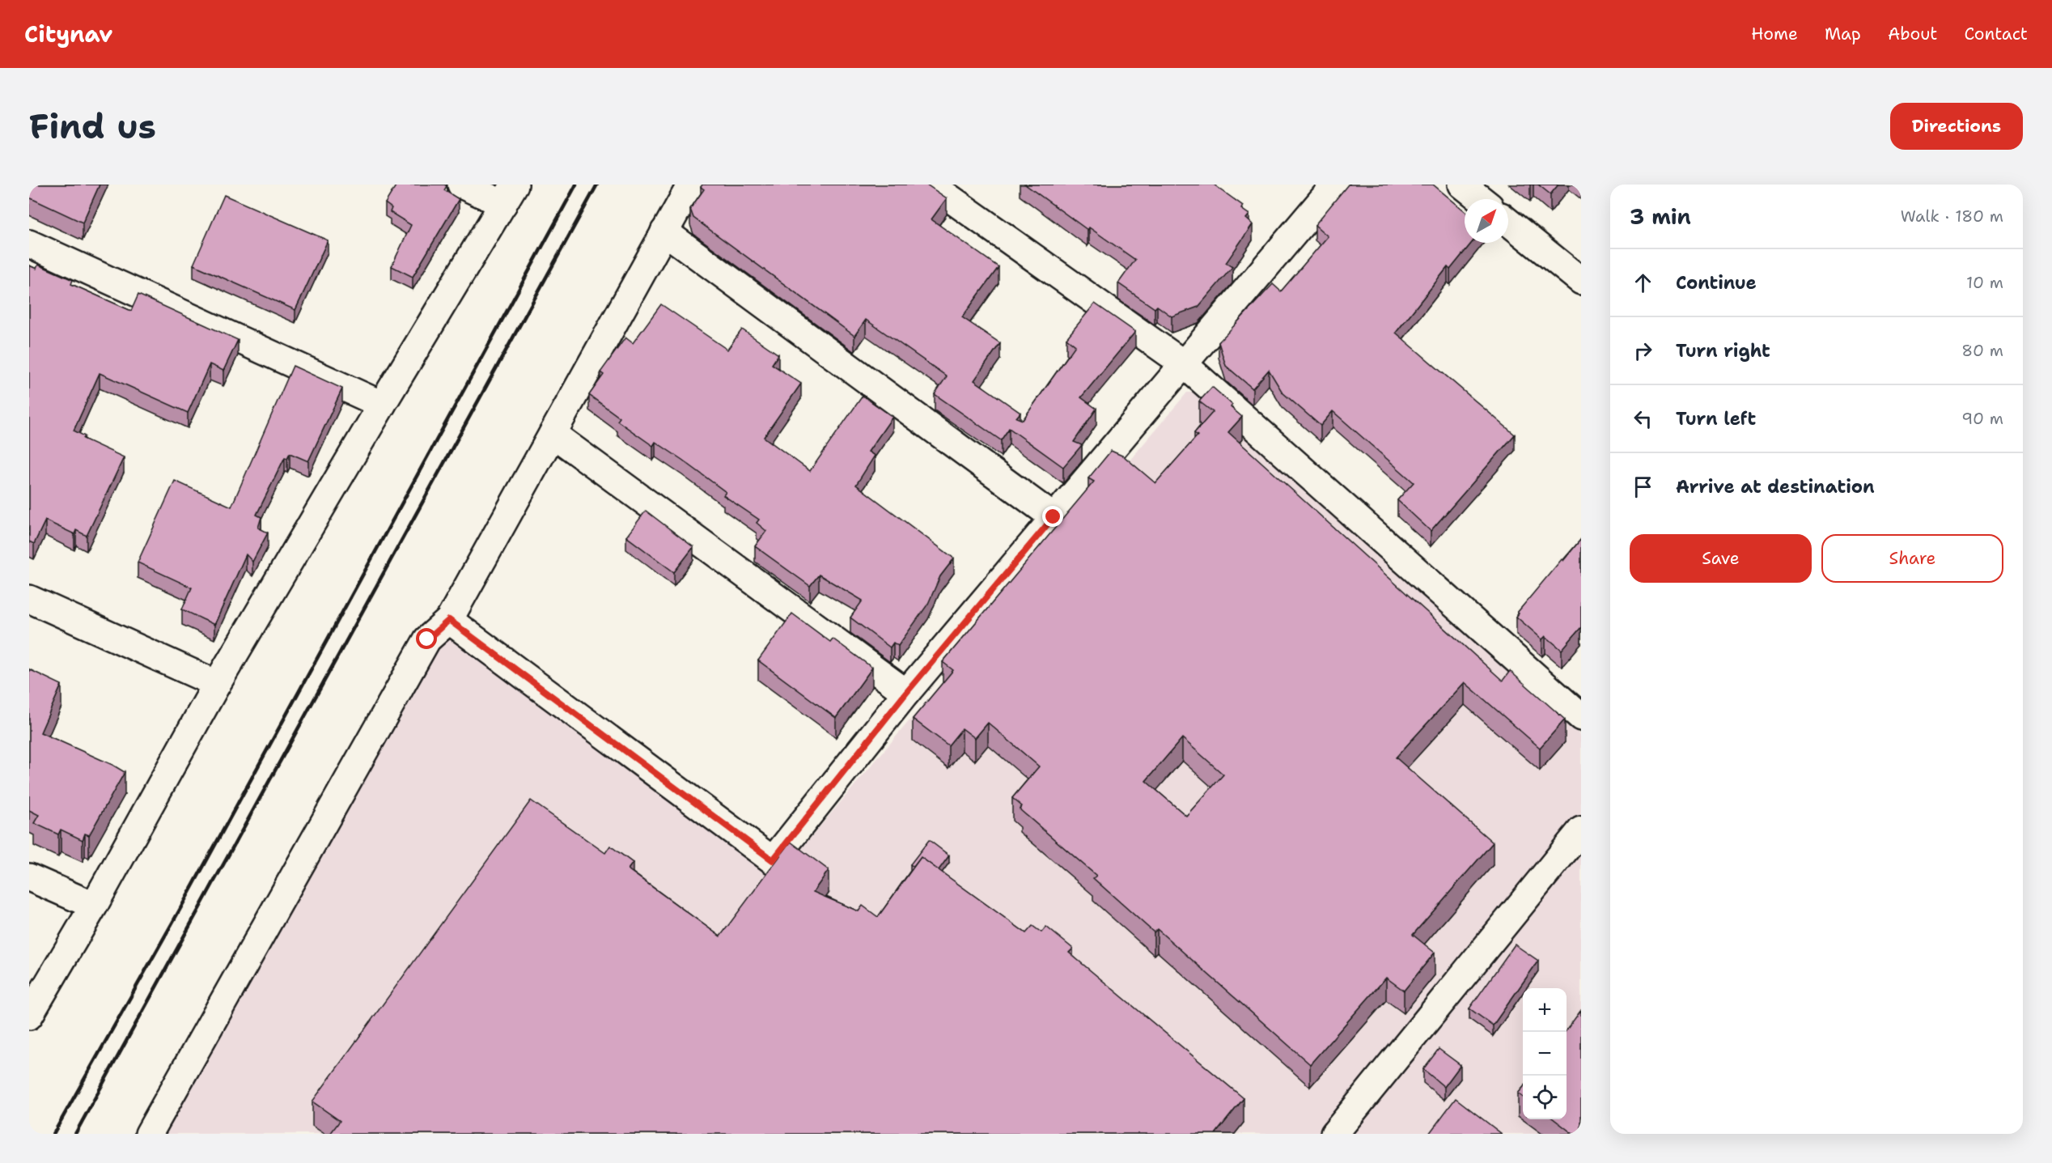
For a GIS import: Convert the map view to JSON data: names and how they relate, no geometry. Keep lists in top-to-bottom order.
{
  "north": "top right",
  "page": {
    "header": "Citynav",
    "nav": [
      "Home",
      "Map",
      "About",
      "Contact"
    ],
    "buttons": [
      "Directions",
      ["Save", "Share"]
    ],
    "title": "Find us",
    "heading": ["3 min", "Walk · 180 m"],
    "list": [
      ["Continue", "10 m"],
      ["Turn right", "80 m"],
      ["Turn left", "90 m"],
      "Arrive at destination"
    ],
    "map_buttons": ["+", "−"]
  }
}
